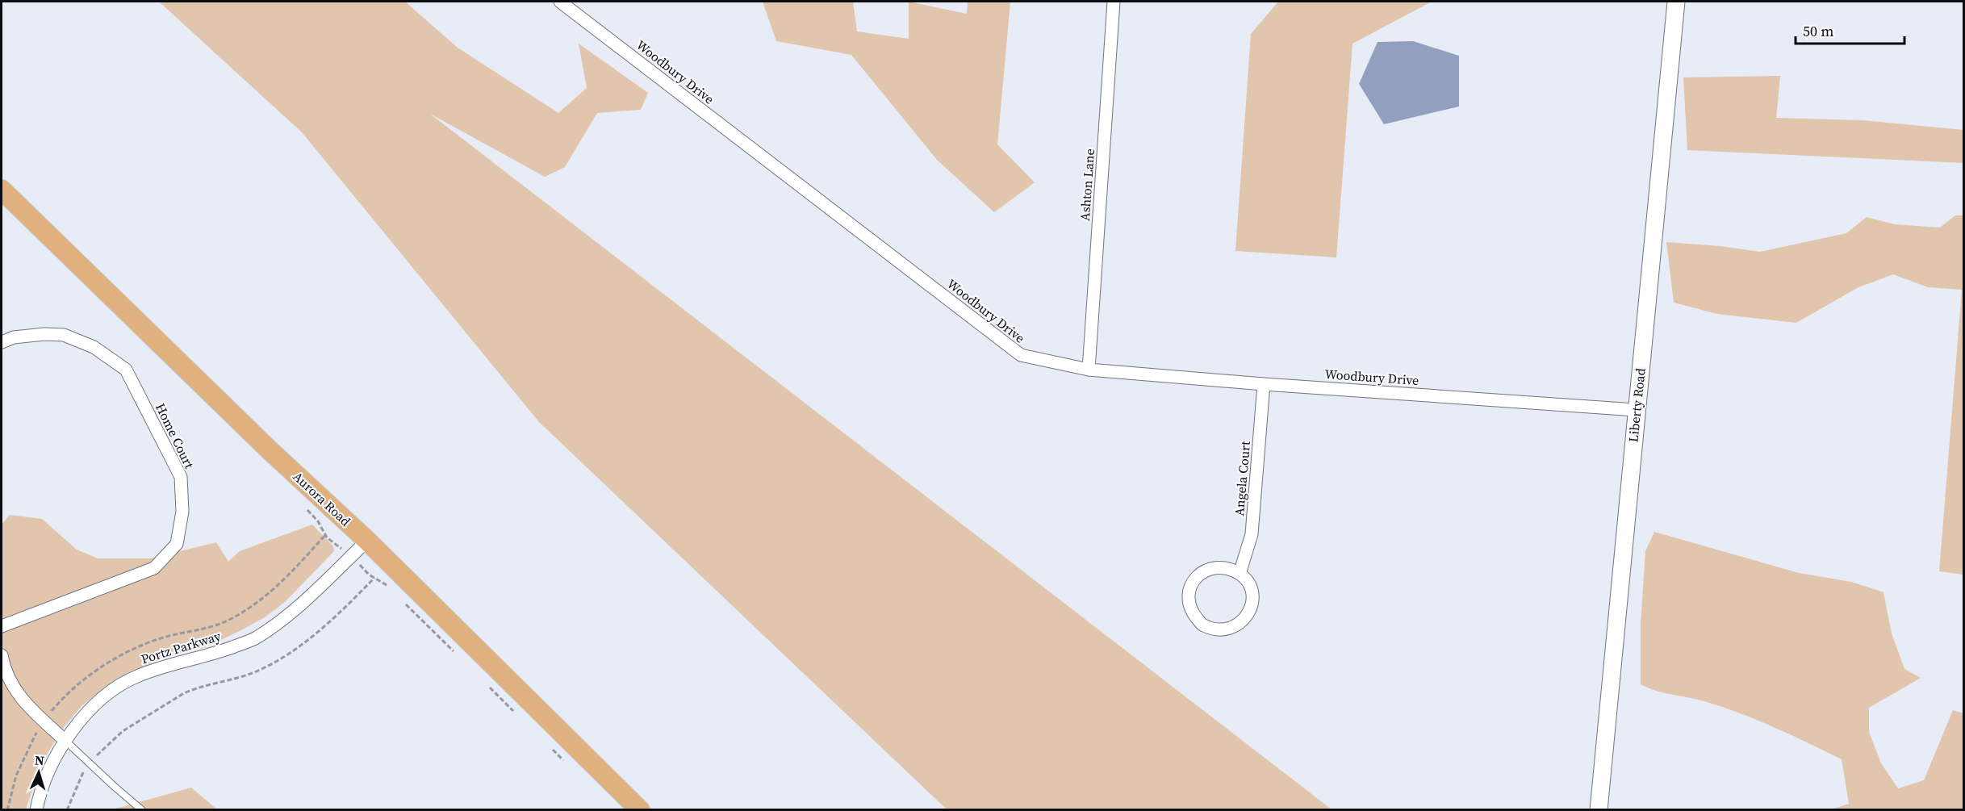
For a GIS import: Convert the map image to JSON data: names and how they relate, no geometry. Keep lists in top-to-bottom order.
{
  "streets": {
    "main road": ["Aurora Road"],
    "street": [
      "Woodbury Drive",
      "Ashton Lane",
      "Liberty Road",
      "Home Court",
      "Angela Court",
      "Portz Parkway"
    ]
  },
  "crossings": [
    ["Woodbury Drive", "Ashton Lane"],
    ["Woodbury Drive", "Liberty Road"],
    ["Woodbury Drive", "Angela Court"],
    ["Aurora Road", "Portz Parkway"]
  ],
  "scale_bar": "50 m",
  "north": "top"
}
